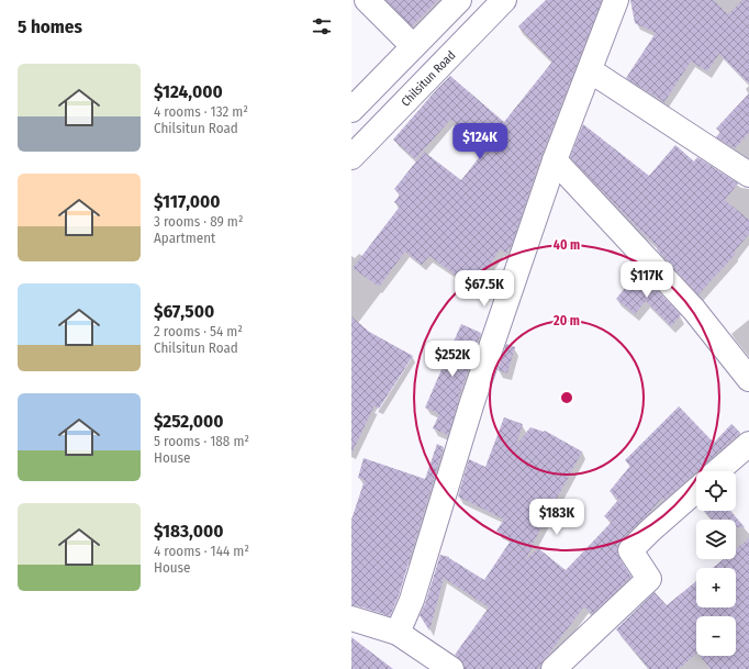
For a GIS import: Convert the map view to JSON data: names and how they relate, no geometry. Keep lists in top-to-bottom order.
{
  "streets": {
    "street": ["Chilsitun Road"]
  },
  "page": {
    "heading": "5 homes",
    "list": [
      {
        "name": "$124,000",
        "note": "4 rooms · 132 m² · Chilsitun Road"
      },
      {
        "name": "$117,000",
        "note": "3 rooms · 89 m² · Apartment"
      },
      {
        "name": "$67,500",
        "note": "2 rooms · 54 m² · Chilsitun Road"
      },
      {
        "name": "$252,000",
        "note": "5 rooms · 188 m² · House"
      },
      {
        "name": "$183,000",
        "note": "4 rooms · 144 m² · House"
      }
    ],
    "price": [
      "$124K",
      "$117K",
      "$67.5K",
      "$252K",
      "$183K"
    ],
    "map_buttons": ["+", "−"]
  },
  "rings": ["40 m", "20 m"]
}
